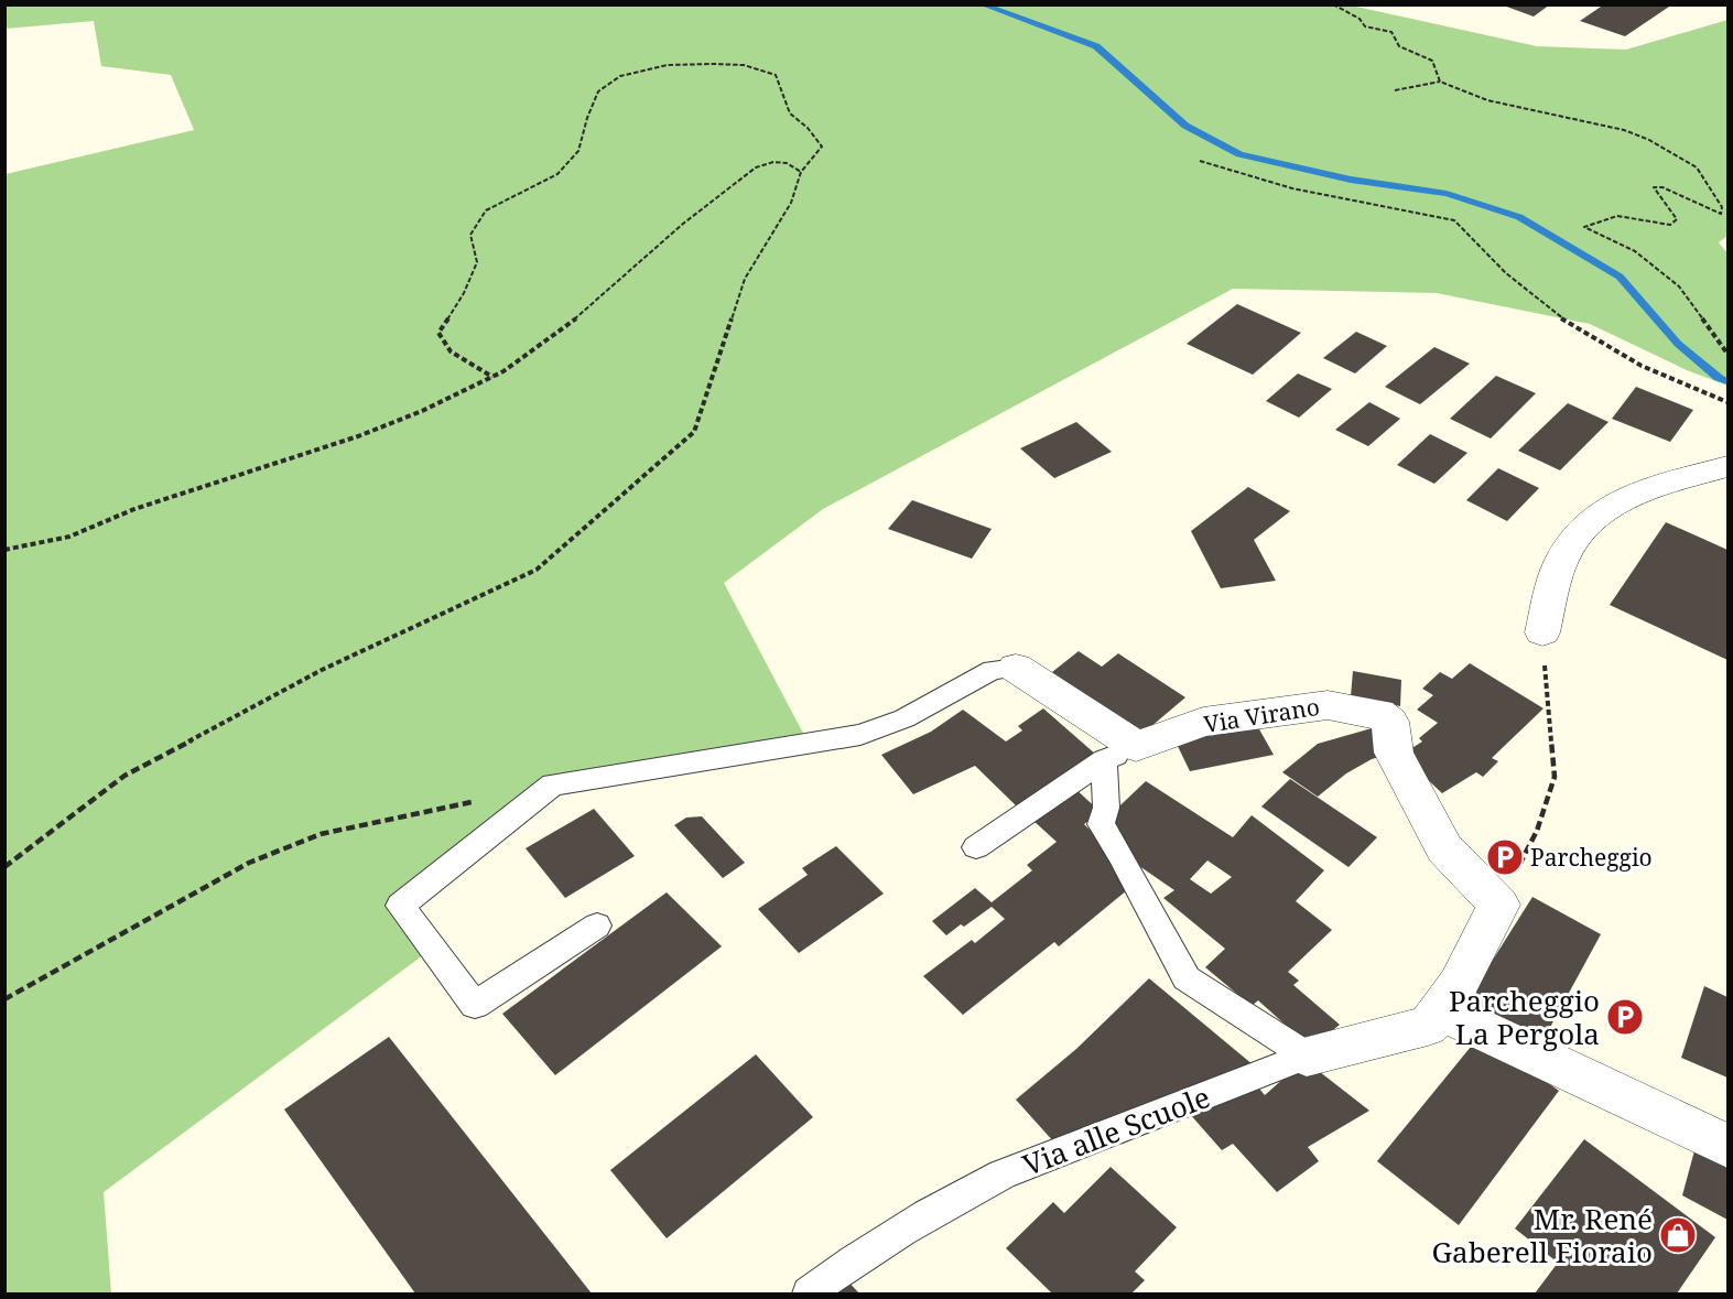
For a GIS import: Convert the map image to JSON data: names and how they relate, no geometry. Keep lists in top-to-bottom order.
{
  "streets": {
    "street": ["Via Virano", "Via alle Scuole"]
  },
  "places": {
    "parking": ["Parcheggio", "Parcheggio La Pergola"],
    "shop": ["Mr. René Gaberell Fioraio"]
  }
}
